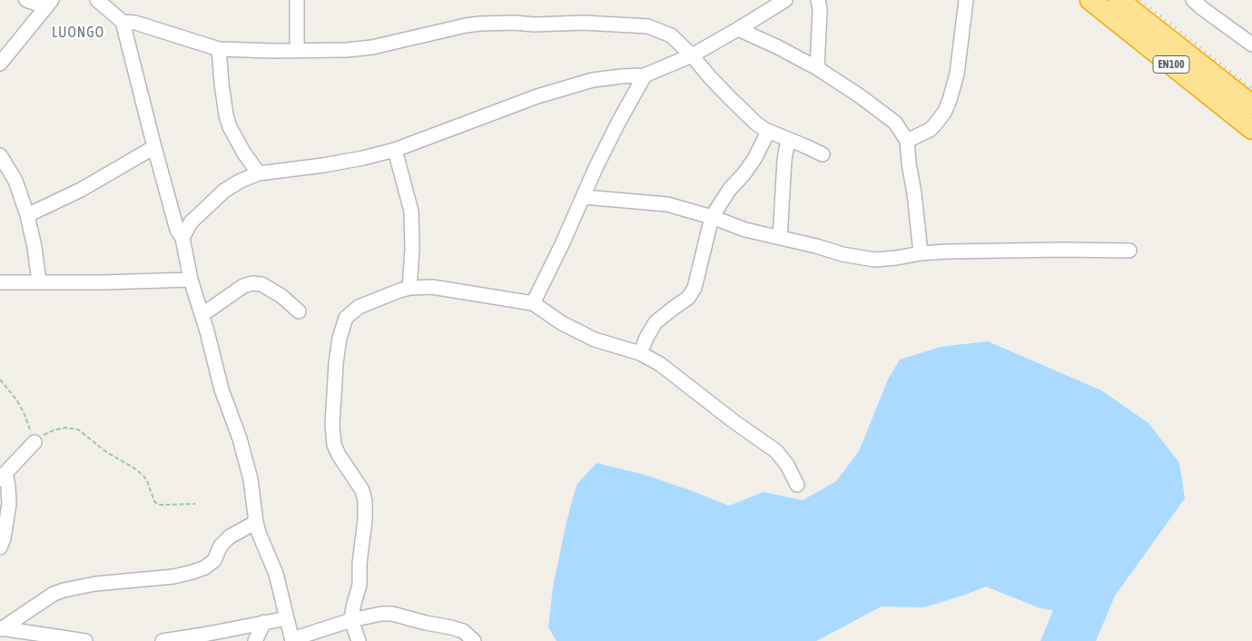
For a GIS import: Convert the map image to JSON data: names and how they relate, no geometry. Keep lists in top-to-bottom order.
{
  "streets": {
    "highway": ["EN100"]
  },
  "districts": ["LUONGO"]
}
